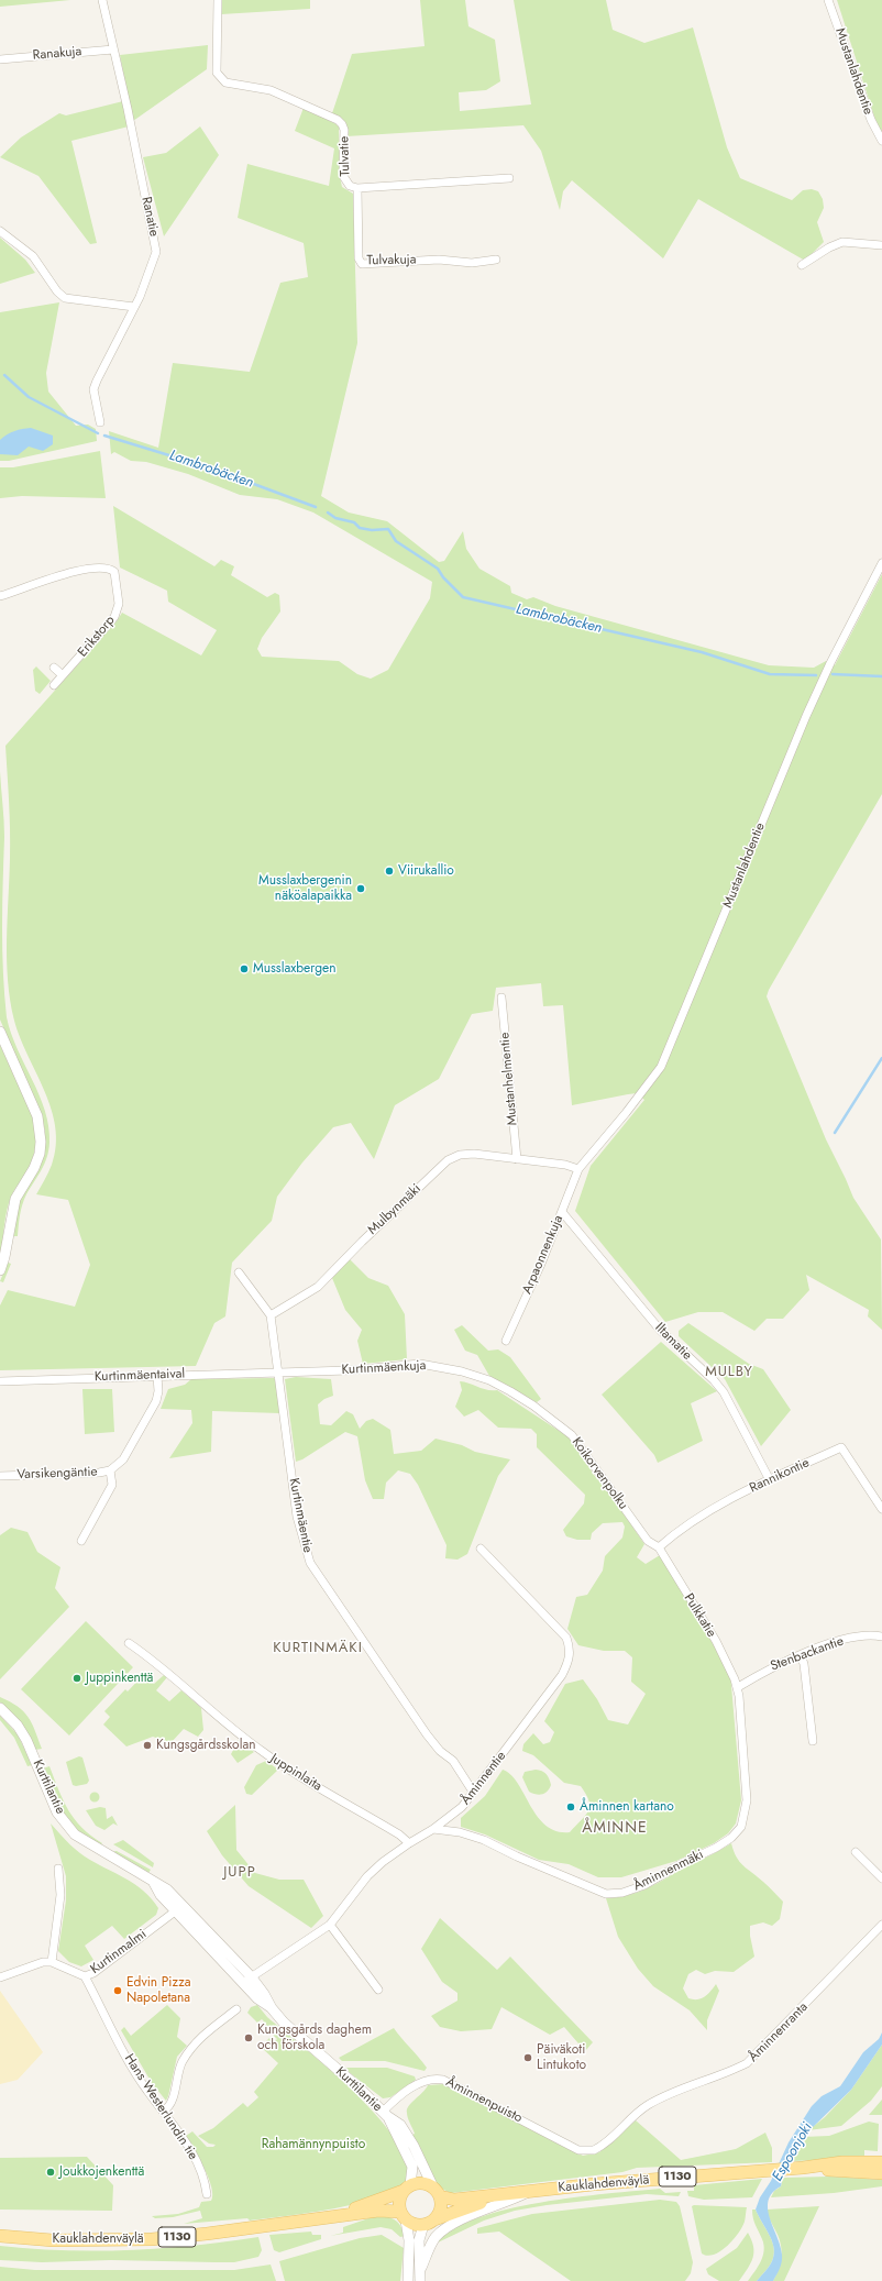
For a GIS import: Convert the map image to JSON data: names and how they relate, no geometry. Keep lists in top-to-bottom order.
{
  "streets": {
    "main road": ["1130", "Kauklahdenväylä"],
    "street": [
      "Ranakuja",
      "Mustanlahdentie",
      "Tulvatie",
      "Ranatie",
      "Tulvakuja",
      "Erikstorp",
      "Mustanhelmentie",
      "Mulbynmäki",
      "Arpaonnenkuja",
      "Iltamatie",
      "Kurtinmäenkuja",
      "Kurtinmäentaival",
      "Varsikengäntie",
      "Koikorvenpolku",
      "Rannikontie",
      "Kurtinmäentie",
      "Pulkkatie",
      "Stenbackantie",
      "Juppinlaita",
      "Åminnentie",
      "Kurttilantie",
      "Åminnenmäki",
      "Kurtinmalmi",
      "Åminnenranta",
      "Åminnenpuisto",
      "Hans Westerlundin tie"
    ]
  },
  "crossings": [
    ["Ranakuja", "Ranatie"],
    ["Mustanlahdentie", "Mulbynmäki"],
    ["Mustanlahdentie", "Arpaonnenkuja"],
    ["Tulvatie", "Tulvakuja"],
    ["Mustanhelmentie", "Mulbynmäki"],
    ["Mulbynmäki", "Arpaonnenkuja"],
    ["Arpaonnenkuja", "Iltamatie"],
    ["Iltamatie", "Rannikontie"],
    ["Kurtinmäenkuja", "Kurtinmäentaival"],
    ["Kurtinmäenkuja", "Koikorvenpolku"],
    ["Kurtinmäenkuja", "Kurtinmäentie"],
    ["Kurtinmäentaival", "Varsikengäntie"],
    ["Kurtinmäentaival", "Kurtinmäentie"],
    ["Koikorvenpolku", "Rannikontie"],
    ["Koikorvenpolku", "Pulkkatie"],
    ["Rannikontie", "Pulkkatie"],
    ["Kurtinmäentie", "Åminnentie"],
    ["Pulkkatie", "Stenbackantie"],
    ["Pulkkatie", "Åminnenmäki"],
    ["Stenbackantie", "Åminnenmäki"],
    ["Juppinlaita", "Åminnentie"],
    ["Åminnentie", "Kurttilantie"],
    ["Åminnentie", "Åminnenmäki"],
    ["Kurttilantie", "Kurtinmalmi"],
    ["Kurttilantie", "Åminnenpuisto"],
    ["Kurttilantie", "1130"],
    ["Kurttilantie", "Kauklahdenväylä"],
    ["Kurtinmalmi", "Hans Westerlundin tie"],
    ["Åminnenranta", "Åminnenpuisto"],
    ["1130", "Kauklahdenväylä"]
  ],
  "districts": [
    "MULBY",
    "KURTINMÄKI",
    "ÅMINNE",
    "JUPP"
  ],
  "water": ["Lambrobäcken", "Espoonjoki"],
  "parks": ["Rahamännynpuisto"],
  "places": [
    "Viirukallio",
    "Musslaxbergenin näköalapaikka",
    "Musslaxbergen",
    "Juppinkenttä",
    "Kungsgårdsskolan",
    "Åminnen kartano",
    "Edvin Pizza Napoletana",
    "Kungsgårds daghem och förskola",
    "Päiväkoti Lintukoto",
    "Joukkojenkenttä"
  ]
}
